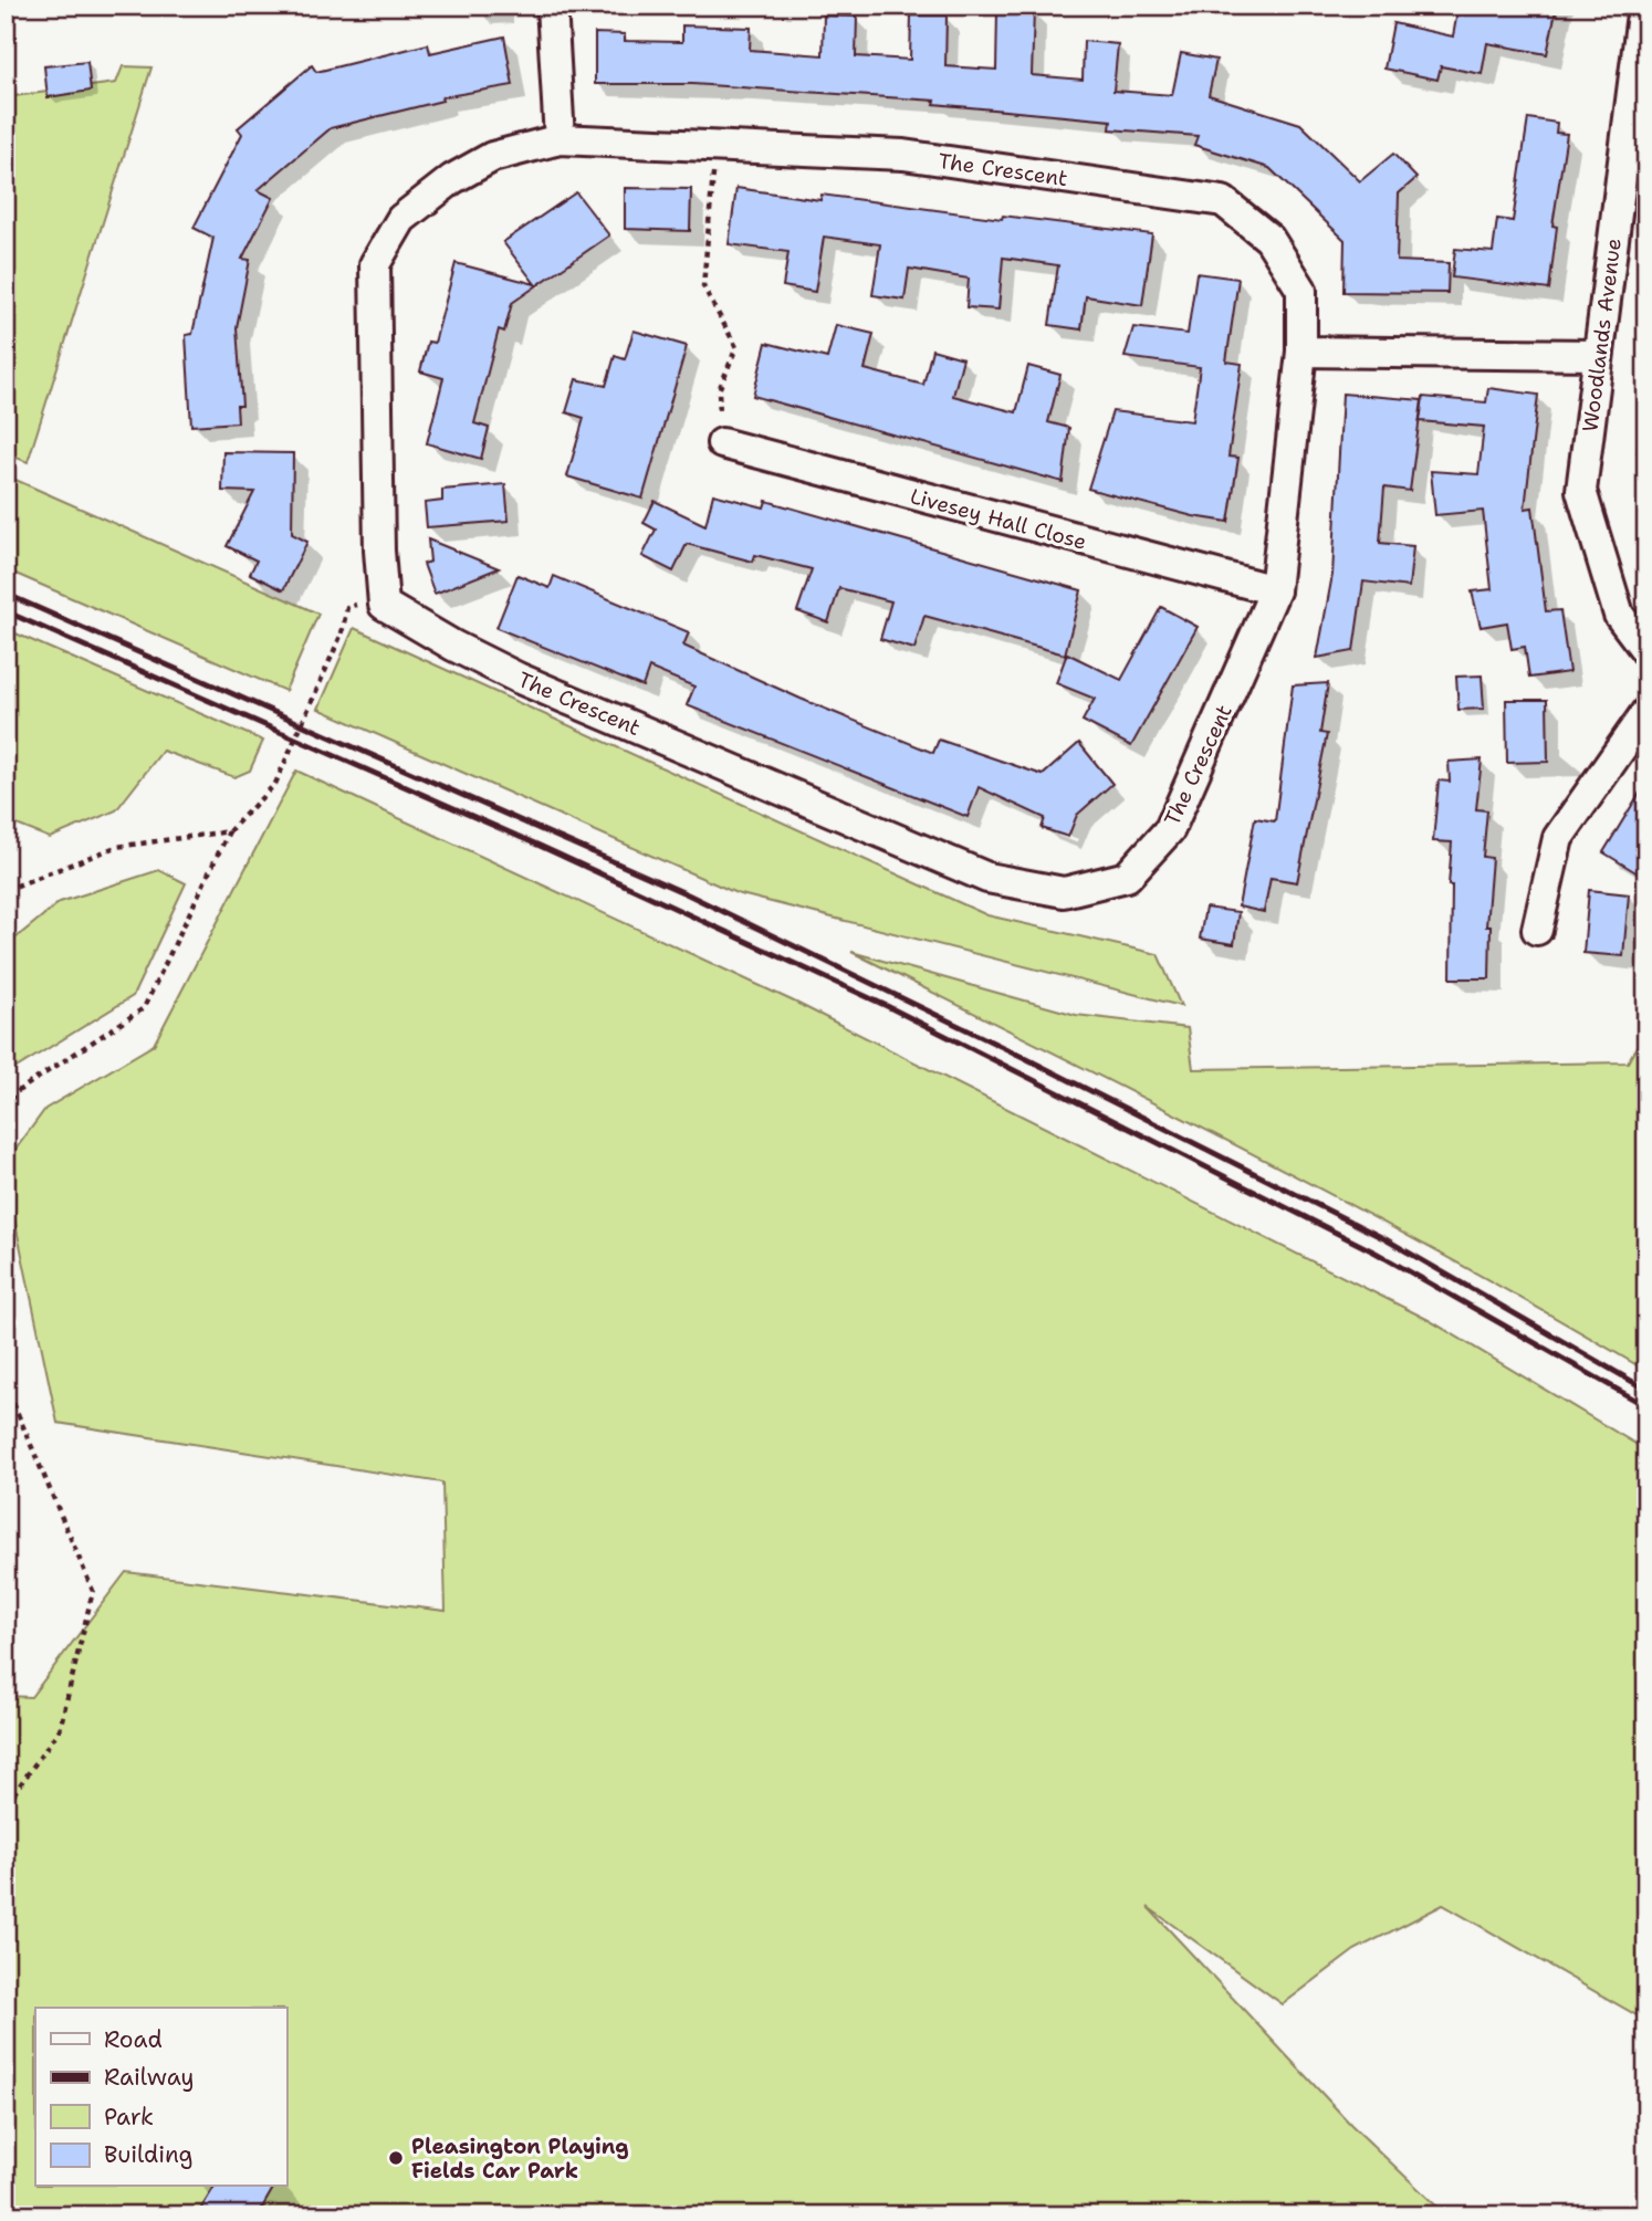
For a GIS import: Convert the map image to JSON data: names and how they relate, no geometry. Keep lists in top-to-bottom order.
{
  "streets": {
    "street": ["The Crescent", "Woodlands Avenue", "Livesey Hall Close"]
  },
  "crossings": [
    ["The Crescent", "Livesey Hall Close"]
  ],
  "places": ["Pleasington Playing Fields Car Park"],
  "legend": [
    "Road",
    "Railway",
    "Park",
    "Building"
  ]
}
